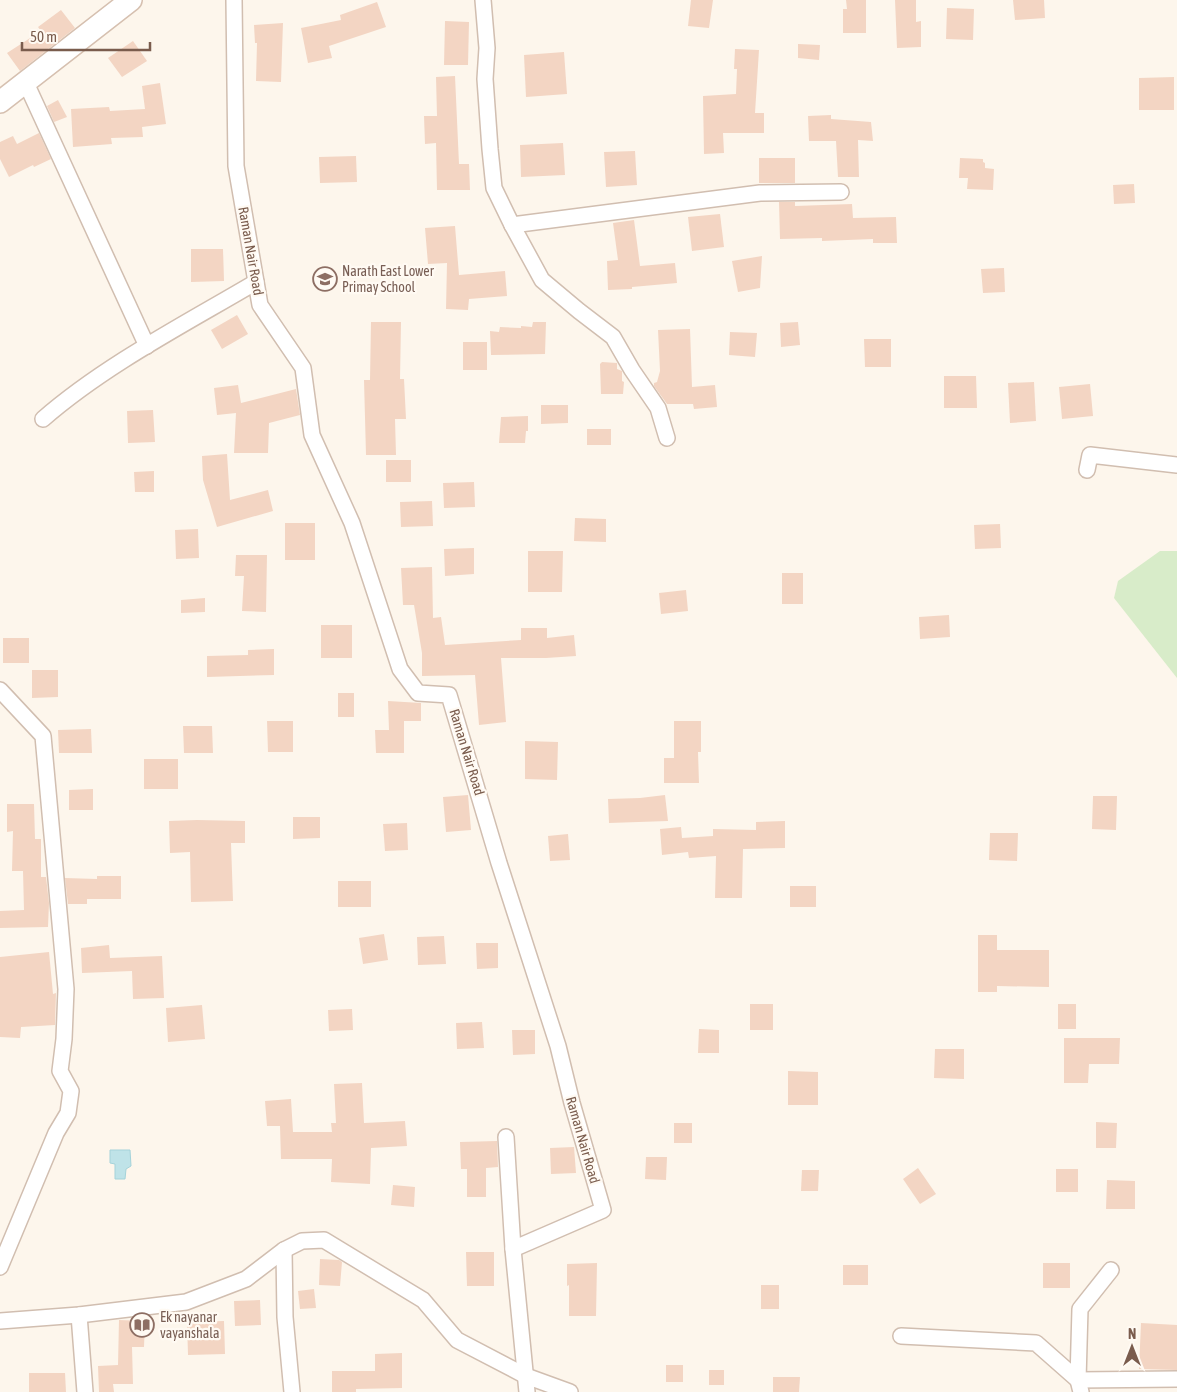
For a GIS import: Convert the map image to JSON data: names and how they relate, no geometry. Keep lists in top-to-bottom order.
{
  "streets": {
    "street": ["Raman Nair Road"]
  },
  "places": {
    "school or university": ["Narath East Lower Primay School"],
    "library": ["Ek nayanar vayanshala"]
  },
  "scale_bar": "50 m",
  "north": "top"
}
